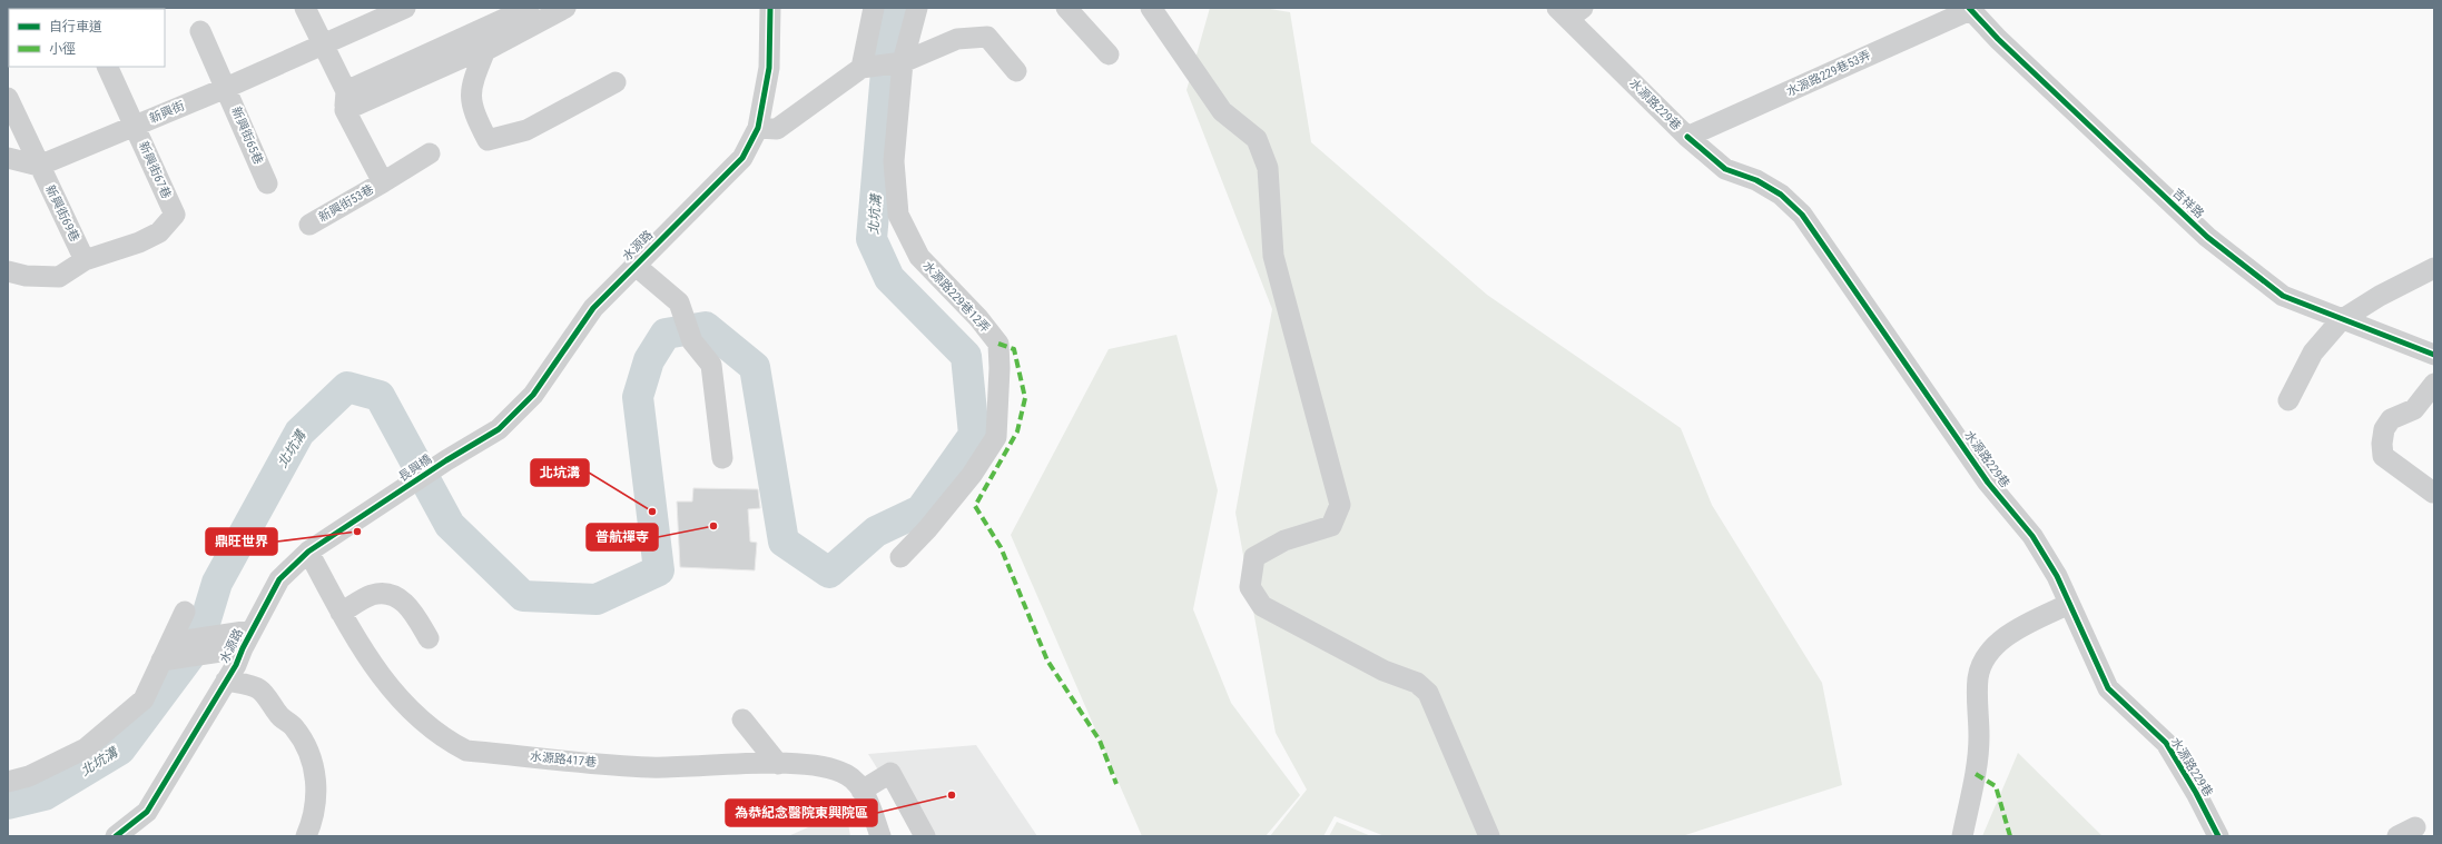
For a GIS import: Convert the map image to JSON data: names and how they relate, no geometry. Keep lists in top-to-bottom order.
{
  "streets": {
    "street": [
      "水源路229巷53弄",
      "水源路229巷",
      "新興街",
      "新興街65巷",
      "新興街67巷",
      "新興街53巷",
      "吉祥路",
      "新興街69巷",
      "水源路",
      "水源路229巷12弄",
      "長興橋",
      "水源路417巷"
    ]
  },
  "crossings": [
    ["水源路229巷53弄", "水源路229巷"],
    ["水源路229巷53弄", "吉祥路"],
    ["新興街", "新興街65巷"],
    ["新興街", "新興街67巷"],
    ["新興街", "新興街53巷"],
    ["新興街", "新興街69巷"],
    ["新興街67巷", "新興街69巷"],
    ["水源路", "長興橋"],
    ["水源路", "水源路417巷"]
  ],
  "water": ["北坑溝"],
  "places": [
    "北坑溝",
    "普航禪寺",
    "鼎旺世界",
    "為恭紀念醫院東興院區"
  ],
  "legend": ["自行車道", "小徑"]
}
